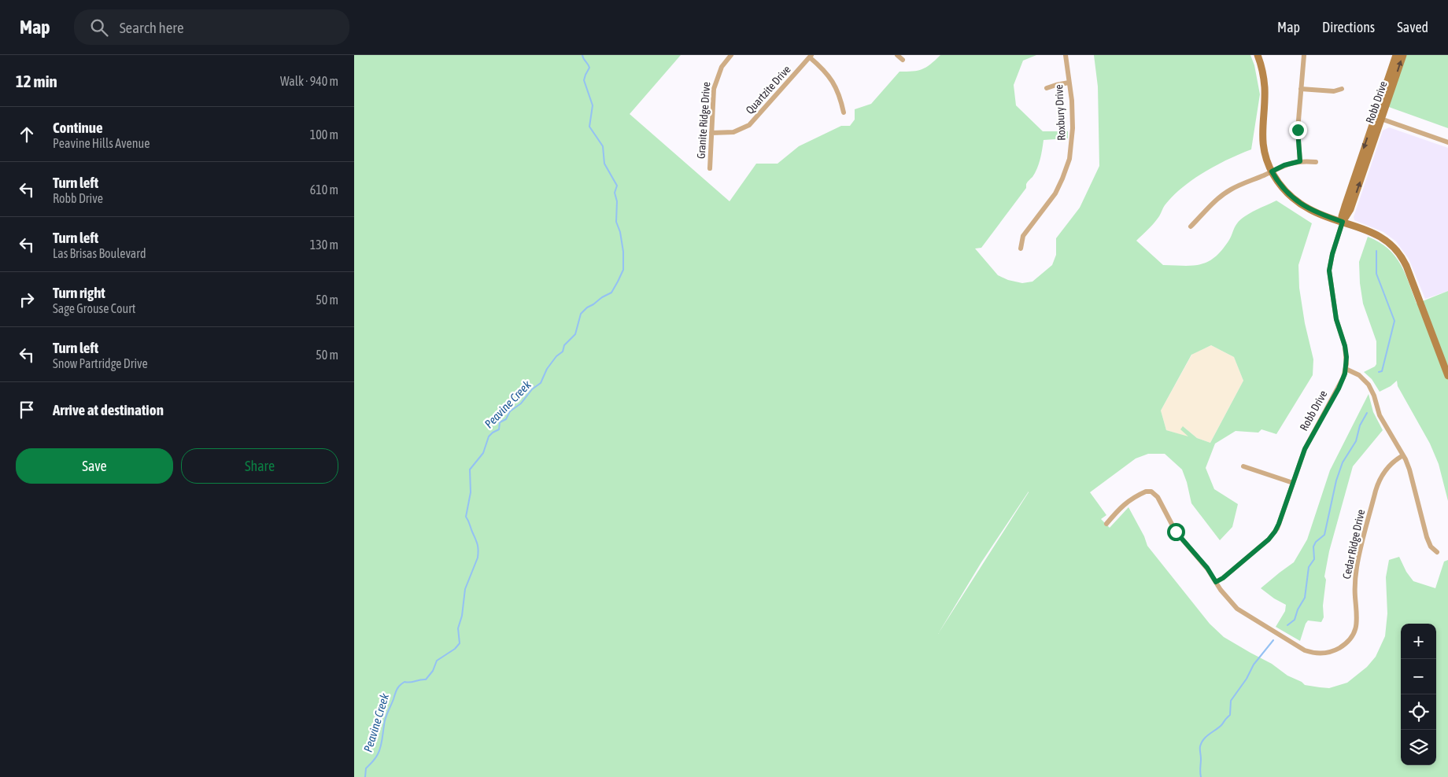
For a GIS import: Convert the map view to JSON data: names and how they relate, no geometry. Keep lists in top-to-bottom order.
{
  "streets": {
    "street": [
      "Quartzite Drive",
      "Robb Drive",
      "Roxbury Drive",
      "Granite Ridge Drive",
      "Cedar Ridge Drive"
    ]
  },
  "crossings": [
    ["Quartzite Drive", "Granite Ridge Drive"],
    ["Robb Drive", "Cedar Ridge Drive"]
  ],
  "water": ["Peavine Creek"],
  "page": {
    "header": "Map",
    "search": "Search here",
    "nav": ["Map", "Directions", "Saved"],
    "heading": ["12 min", "Walk · 940 m"],
    "list": [
      ["Continue", "Peavine Hills Avenue", "100 m"],
      ["Turn left", "Robb Drive", "610 m"],
      ["Turn left", "Las Brisas Boulevard", "130 m"],
      ["Turn right", "Sage Grouse Court", "50 m"],
      ["Turn left", "Snow Partridge Drive", "50 m"],
      "Arrive at destination"
    ],
    "buttons": ["Save", "Share"],
    "map_buttons": ["+", "−"]
  }
}
